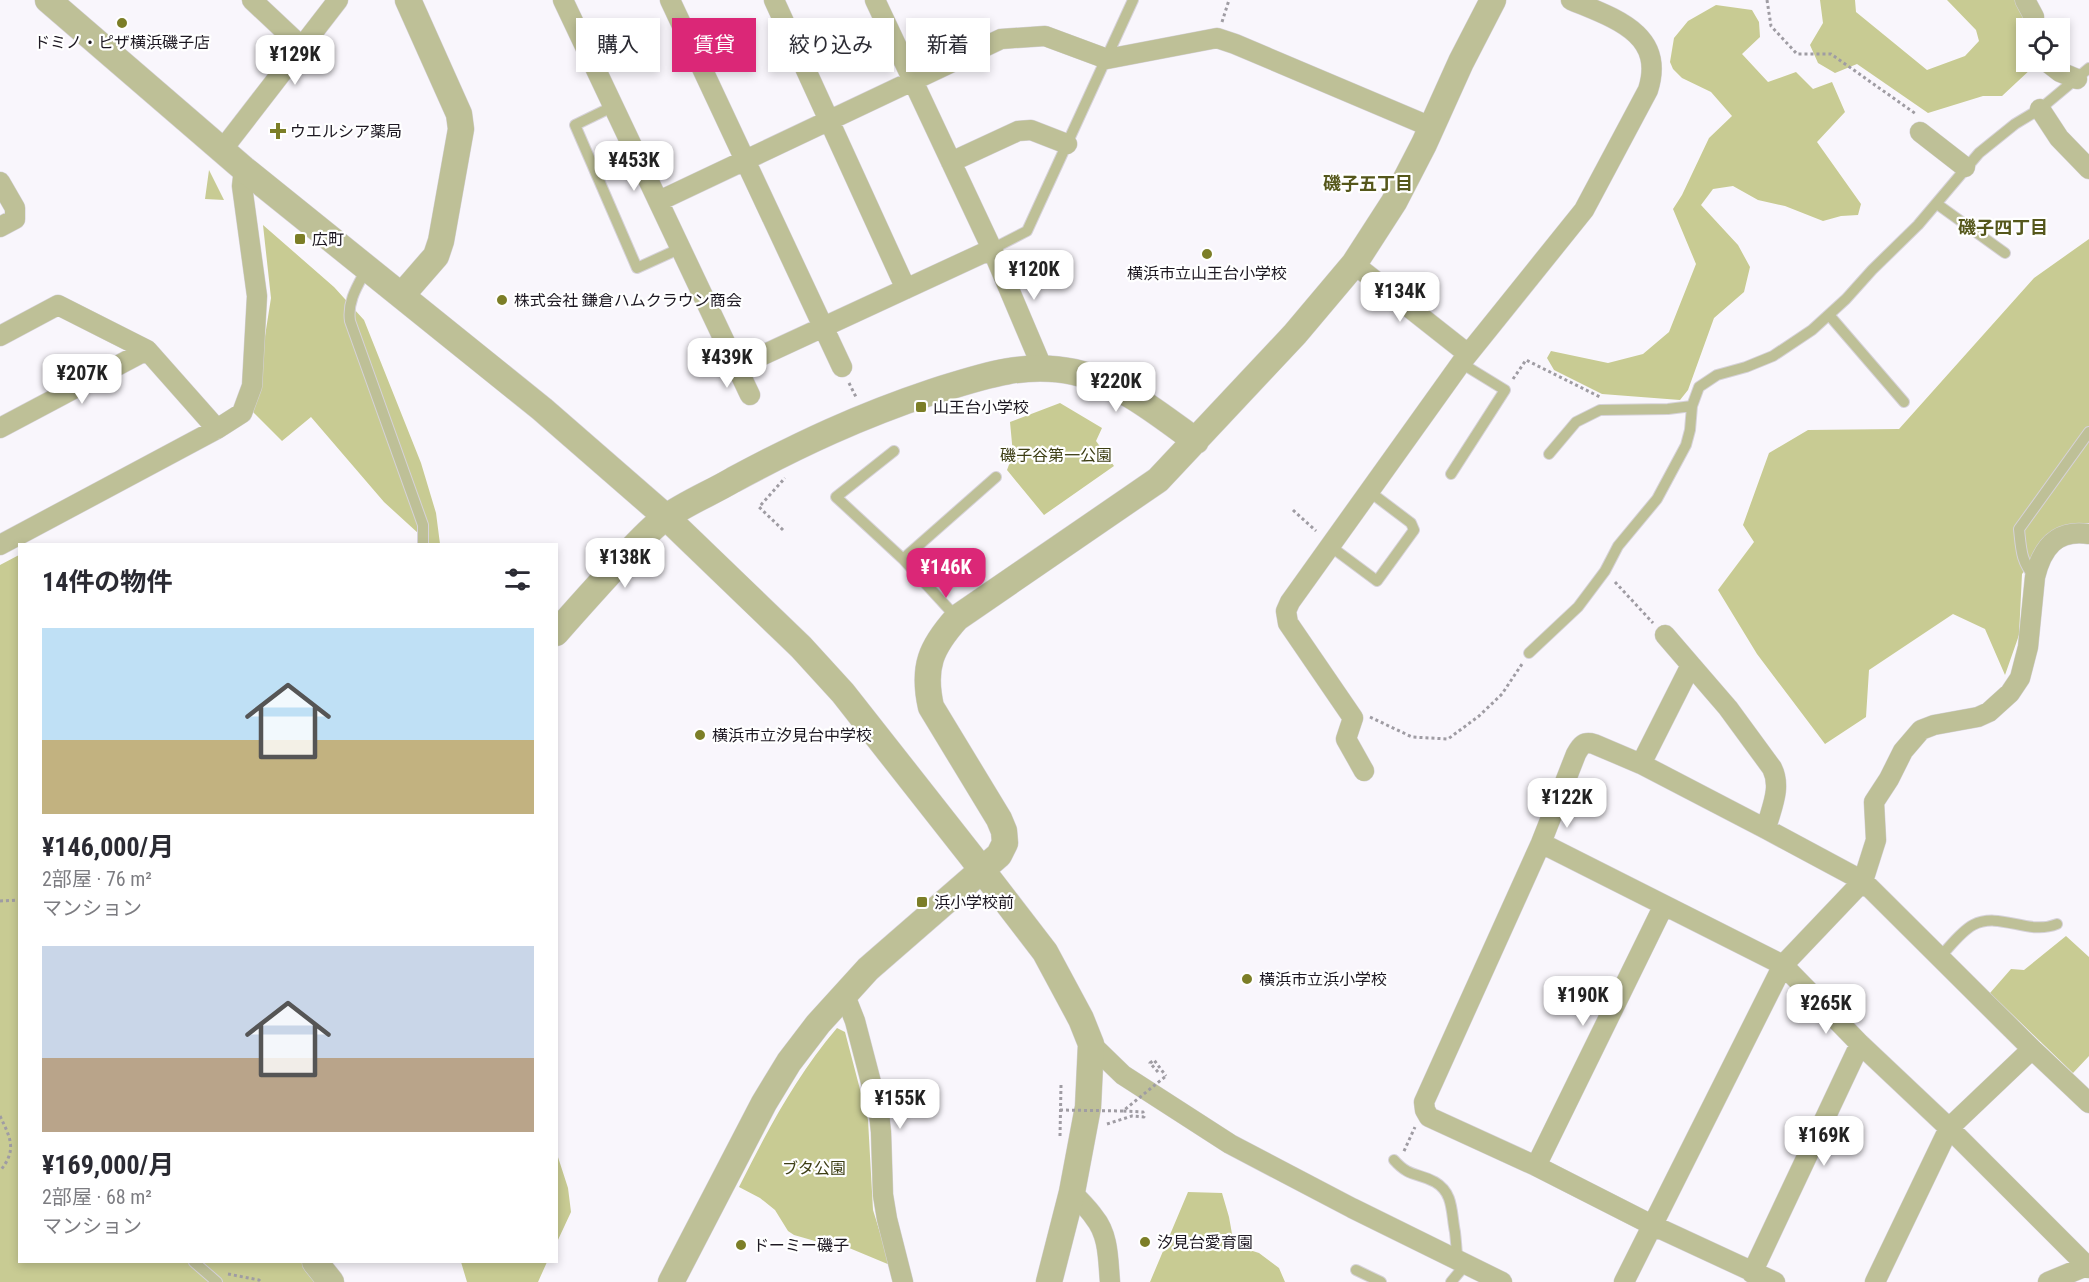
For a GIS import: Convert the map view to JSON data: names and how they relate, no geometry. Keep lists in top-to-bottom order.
{
  "districts": ["磯子五丁目", "磯子四丁目"],
  "parks": ["磯子谷第一公園", "ブタ公園"],
  "places": {
    "other": [
      "ドミノ・ピザ横浜磯子店",
      "横浜市立山王台小学校",
      "株式会社 鎌倉ハムクラウン商会",
      "横浜市立汐見台中学校",
      "横浜市立浜小学校",
      "汐見台愛育園",
      "ドーミー磯子"
    ],
    "health": ["ウエルシア薬局"],
    "transit": ["広町", "山王台小学校", "浜小学校前"]
  },
  "page": {
    "chip": [
      "購入",
      "賃貸",
      "絞り込み",
      "新着"
    ],
    "price": [
      "¥129K",
      "¥453K",
      "¥120K",
      "¥134K",
      "¥439K",
      "¥207K",
      "¥220K",
      "¥138K",
      "¥146K",
      "¥122K",
      "¥190K",
      "¥265K",
      "¥155K",
      "¥169K"
    ],
    "heading": "14件の物件",
    "list": [
      {
        "name": "¥146,000/月",
        "note": "2部屋 · 76 m² · マンション"
      },
      {
        "name": "¥169,000/月",
        "note": "2部屋 · 68 m² · マンション"
      }
    ]
  }
}
